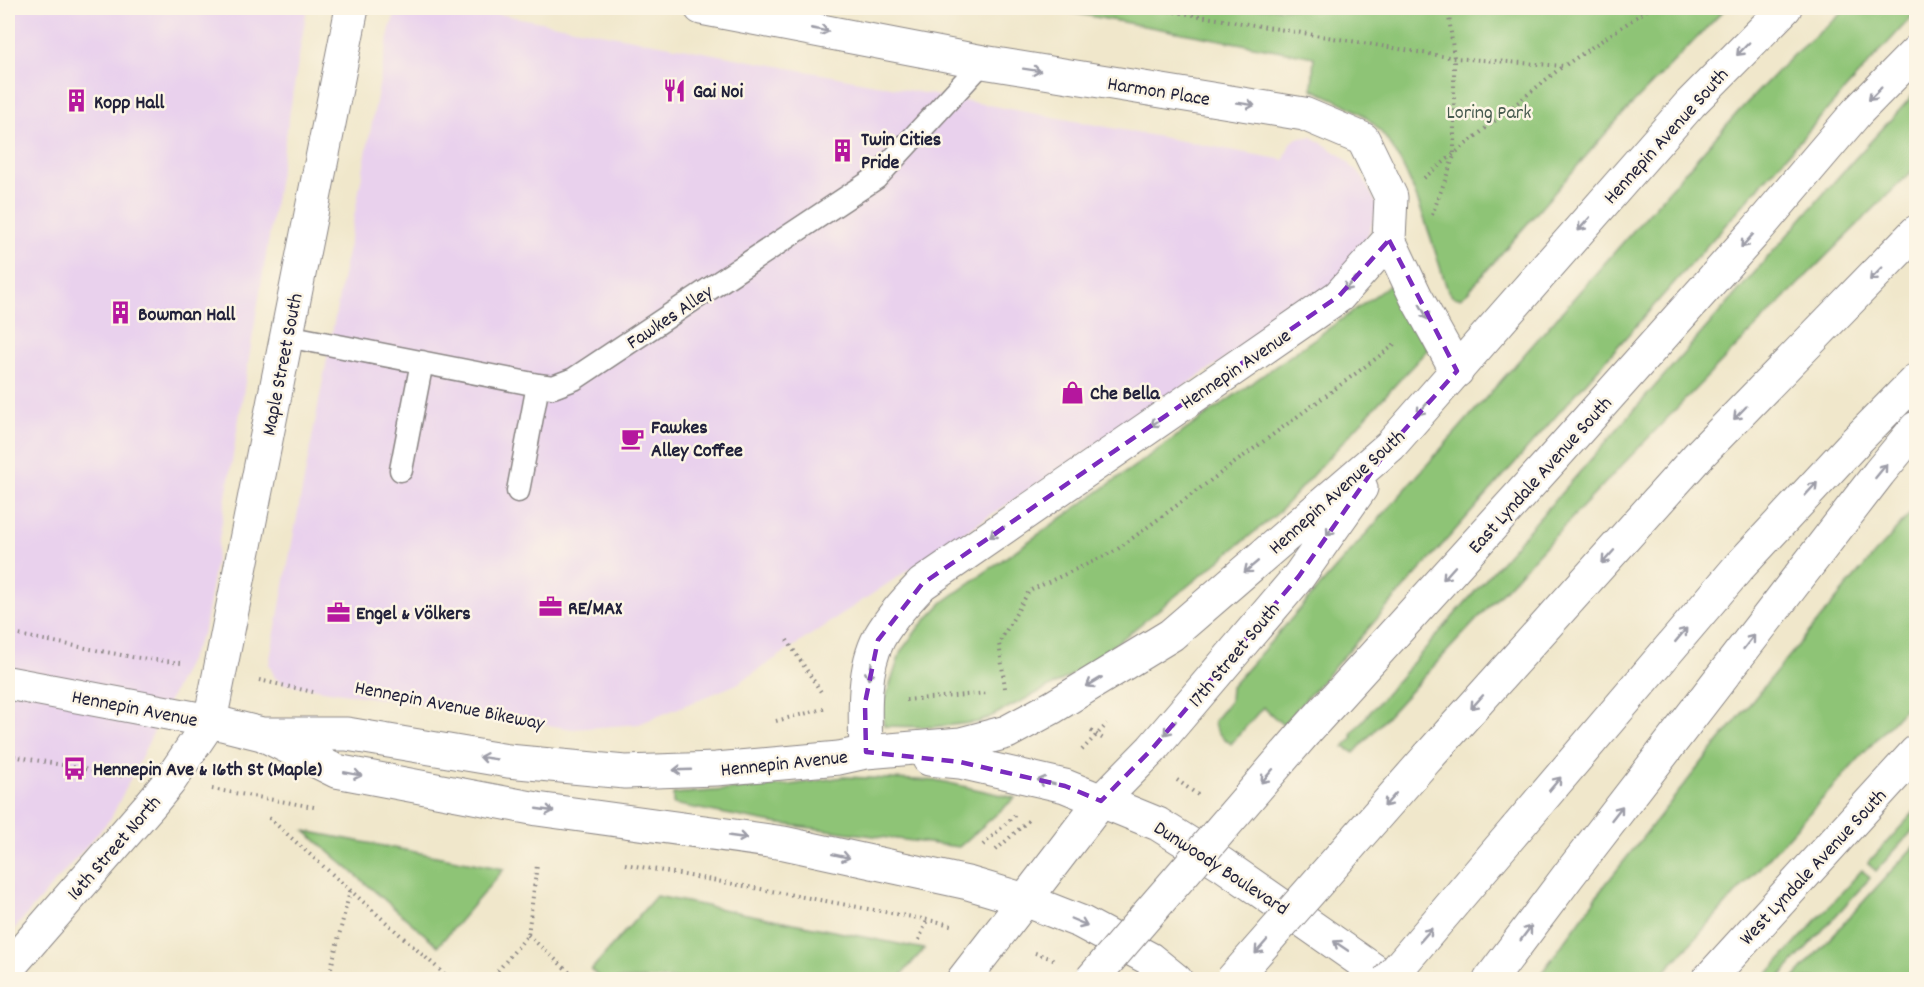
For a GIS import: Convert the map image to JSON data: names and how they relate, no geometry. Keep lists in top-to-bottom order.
{
  "streets": {
    "main road": [
      "Harmon Place",
      "Hennepin Avenue South",
      "Maple Street South",
      "Hennepin Avenue",
      "East Lyndale Avenue South",
      "17th Street South",
      "16th Street North",
      "West Lyndale Avenue South",
      "Dunwoody Boulevard"
    ],
    "lane": ["Fawkes Alley"]
  },
  "crossings": [
    ["Harmon Place", "Hennepin Avenue South"],
    ["Harmon Place", "Fawkes Alley"],
    ["Harmon Place", "Hennepin Avenue"],
    ["Hennepin Avenue South", "Hennepin Avenue"],
    ["Hennepin Avenue South", "17th Street South"],
    ["Hennepin Avenue South", "Dunwoody Boulevard"],
    ["Fawkes Alley", "Maple Street South"],
    ["Maple Street South", "Hennepin Avenue"],
    ["Maple Street South", "16th Street North"],
    ["Hennepin Avenue", "17th Street South"],
    ["Hennepin Avenue", "16th Street North"],
    ["Hennepin Avenue", "Dunwoody Boulevard"],
    ["17th Street South", "Dunwoody Boulevard"]
  ],
  "one_way": ["Harmon Place", "Dunwoody Boulevard"],
  "parks": ["Loring Park"],
  "places": {
    "restaurant": ["Gai Noi"],
    "building": ["Kopp Hall", "Twin Cities Pride", "Bowman Hall"],
    "shop": ["Che Bella"],
    "cafe": ["Fawkes Alley Coffee"],
    "office": ["RE/MAX", "Engel & Völkers"],
    "bus stop": ["Hennepin Ave & 16th St (Maple)"]
  }
}
